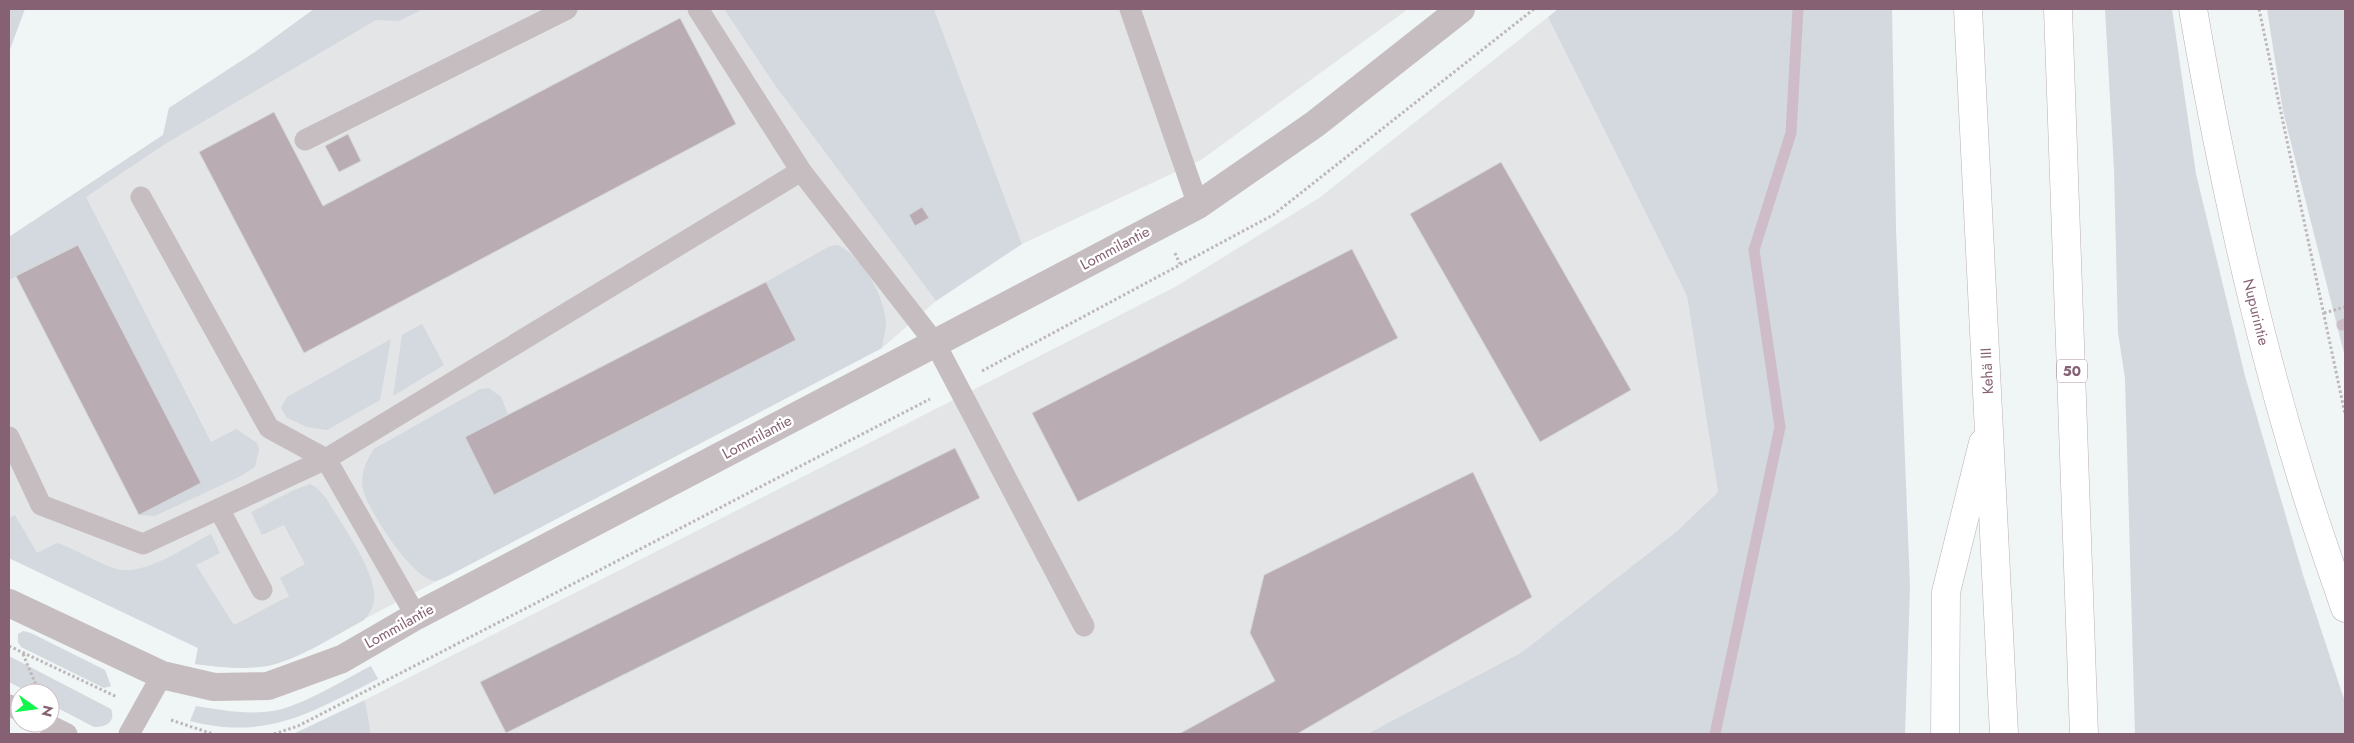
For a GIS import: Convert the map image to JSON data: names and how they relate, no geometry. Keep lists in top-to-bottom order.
{
  "streets": {
    "main road": ["Nupurintie", "Kehä III", "50"],
    "street": ["Lommilantie"]
  },
  "north": "right"
}
